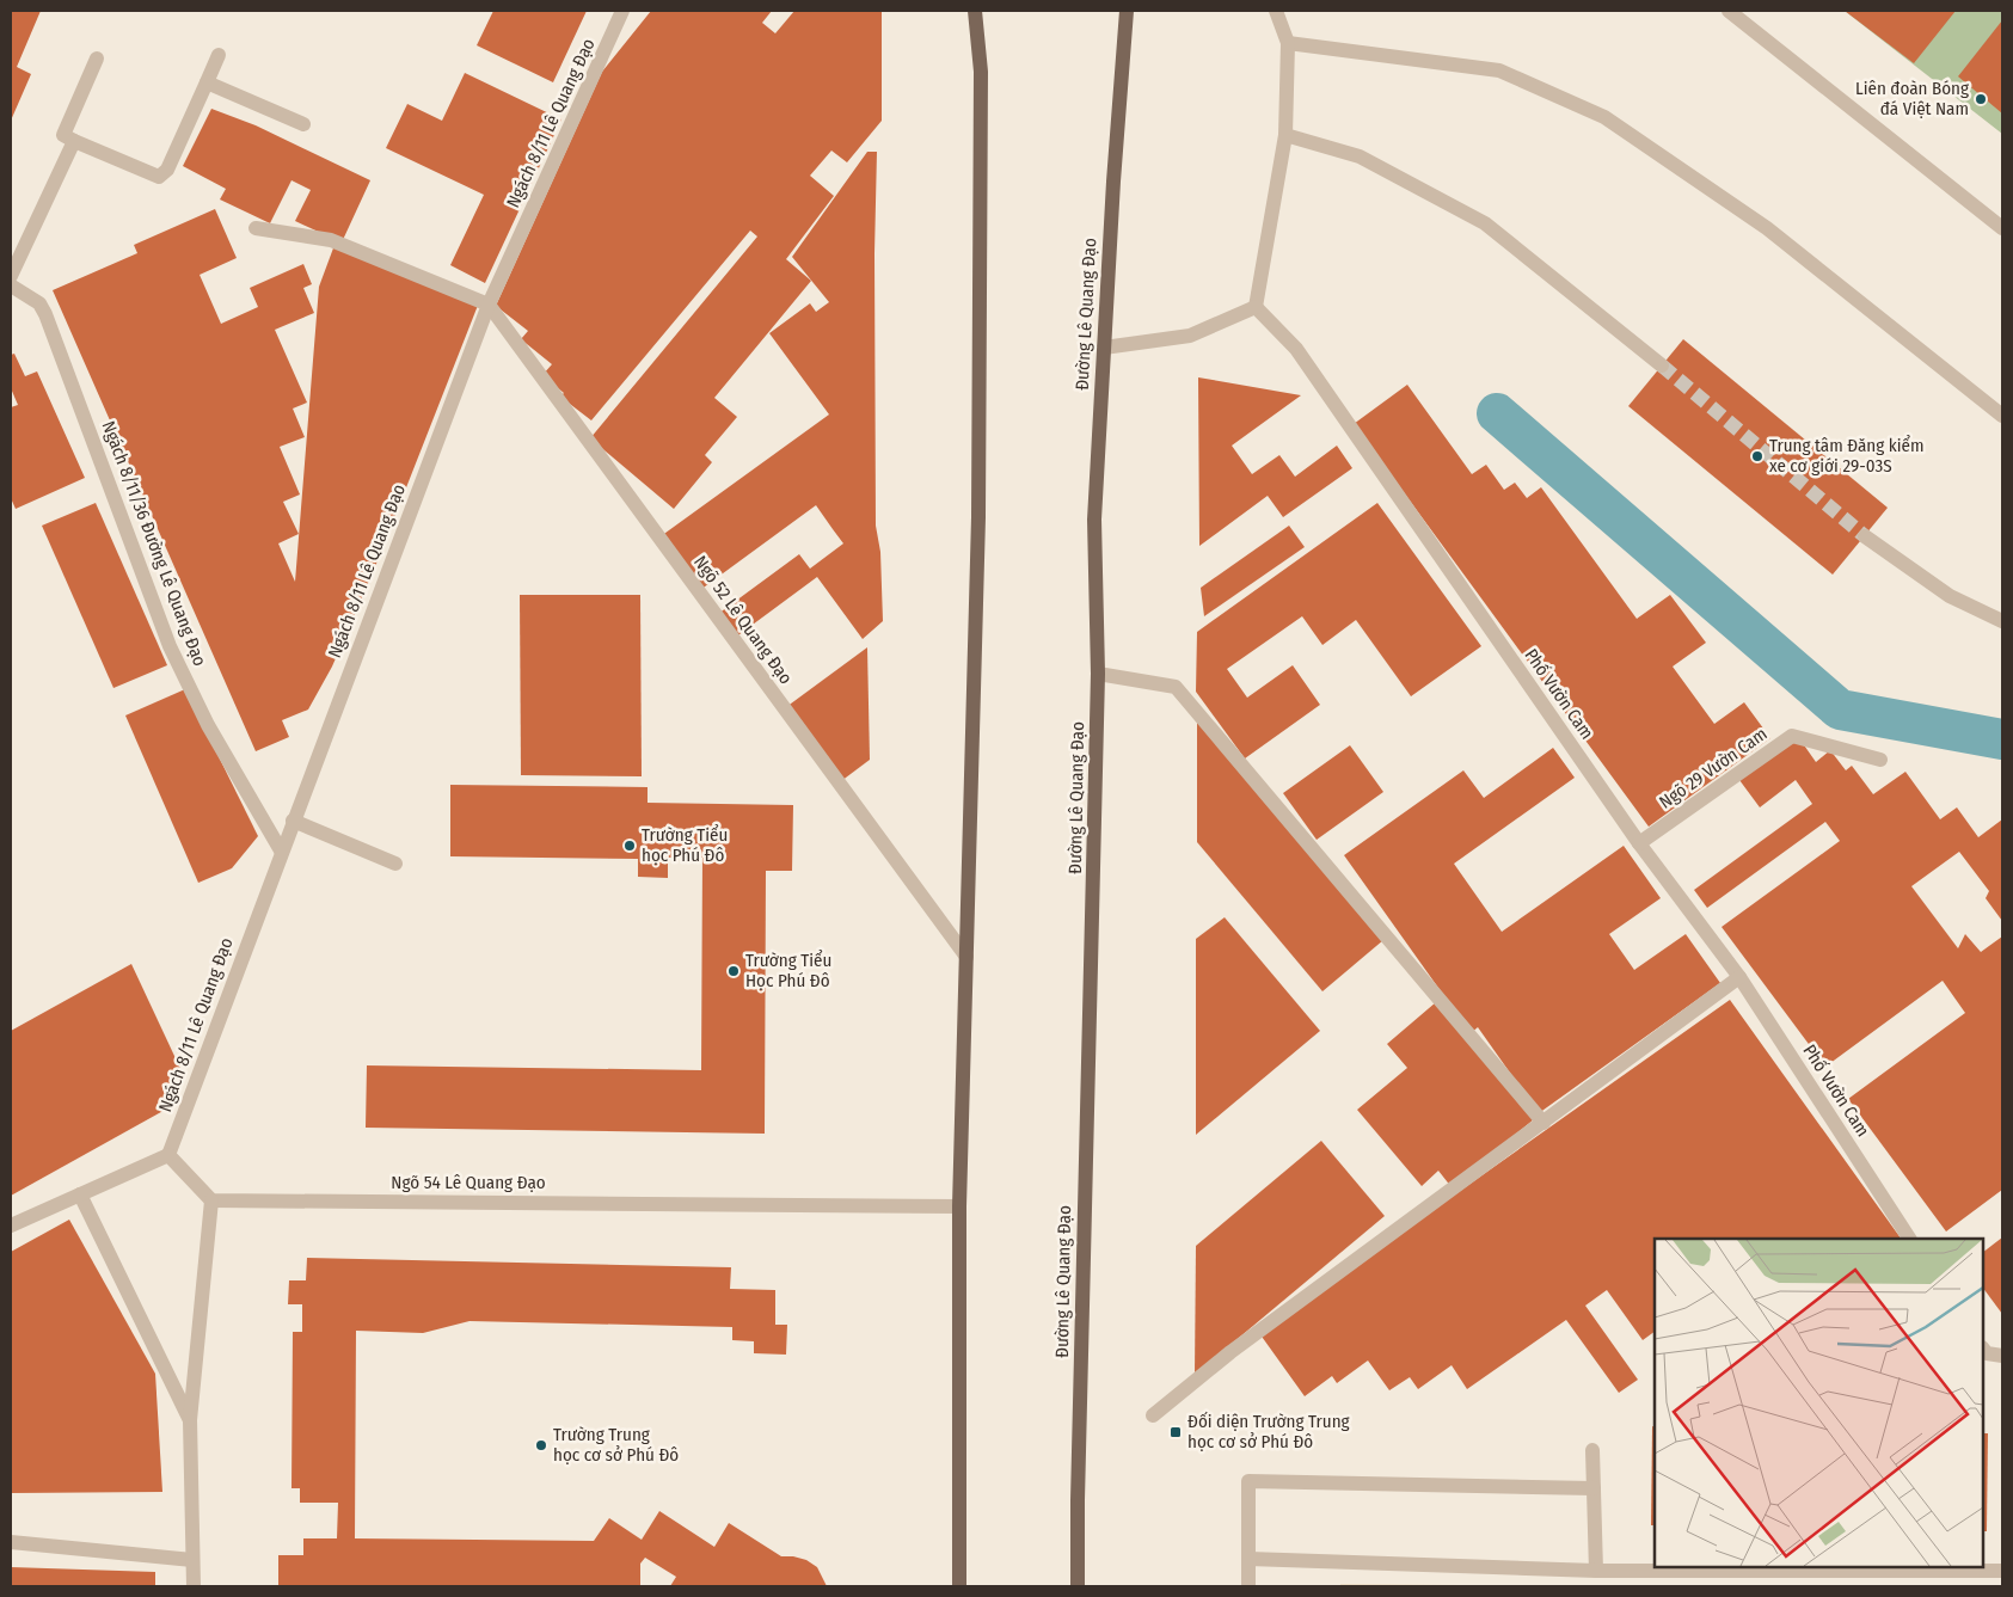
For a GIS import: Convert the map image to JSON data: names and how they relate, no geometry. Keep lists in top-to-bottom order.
{
  "streets": {
    "main road": ["Đường Lê Quang Đạo"],
    "street": [
      "Ngách 8/11 Lê Quang Đạo",
      "Ngách 8/11/36 Đường Lê Quang Đạo",
      "Ngõ 52 Lê Quang Đạo",
      "Phố Vườn Cam",
      "Ngõ 29 Vườn Cam",
      "Ngõ 54 Lê Quang Đạo"
    ]
  },
  "crossings": [
    ["Ngách 8/11 Lê Quang Đạo", "Ngách 8/11/36 Đường Lê Quang Đạo"],
    ["Ngách 8/11 Lê Quang Đạo", "Ngõ 52 Lê Quang Đạo"],
    ["Phố Vườn Cam", "Ngõ 29 Vườn Cam"]
  ],
  "places": {
    "other": [
      "Liên đoàn Bóng đá Việt Nam",
      "Trung tâm Đăng kiểm xe cơ giới 29-03S",
      "Trường Tiểu học Phú Đô",
      "Trường Tiểu Học Phú Đô",
      "Trường Trung học cơ sở Phú Đô"
    ],
    "transit": ["Đối diện Trường Trung học cơ sở Phú Đô"]
  }
}
